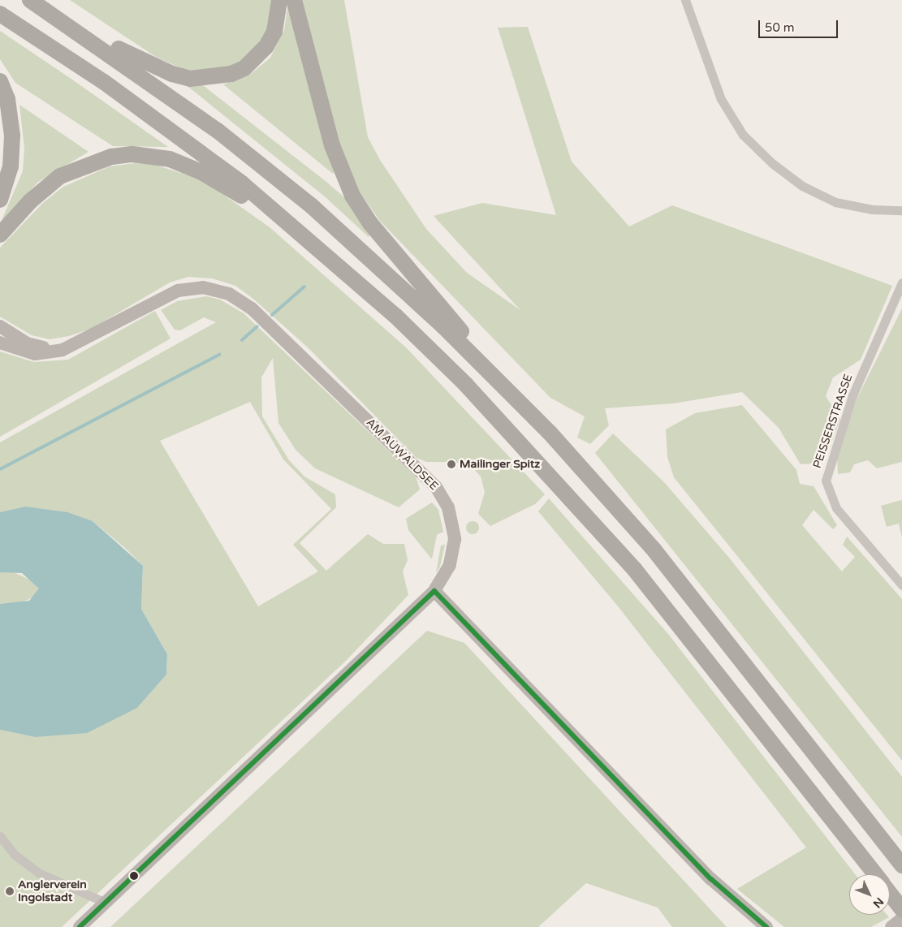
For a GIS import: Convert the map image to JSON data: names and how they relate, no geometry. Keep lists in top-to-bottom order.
{
  "streets": {
    "street": ["PEISSERSTRASSE", "AM AUWALDSEE"]
  },
  "places": ["Mailinger Spitz", "Anglerverein Ingolstadt"],
  "scale_bar": "50 m",
  "north": "bottom right"
}
